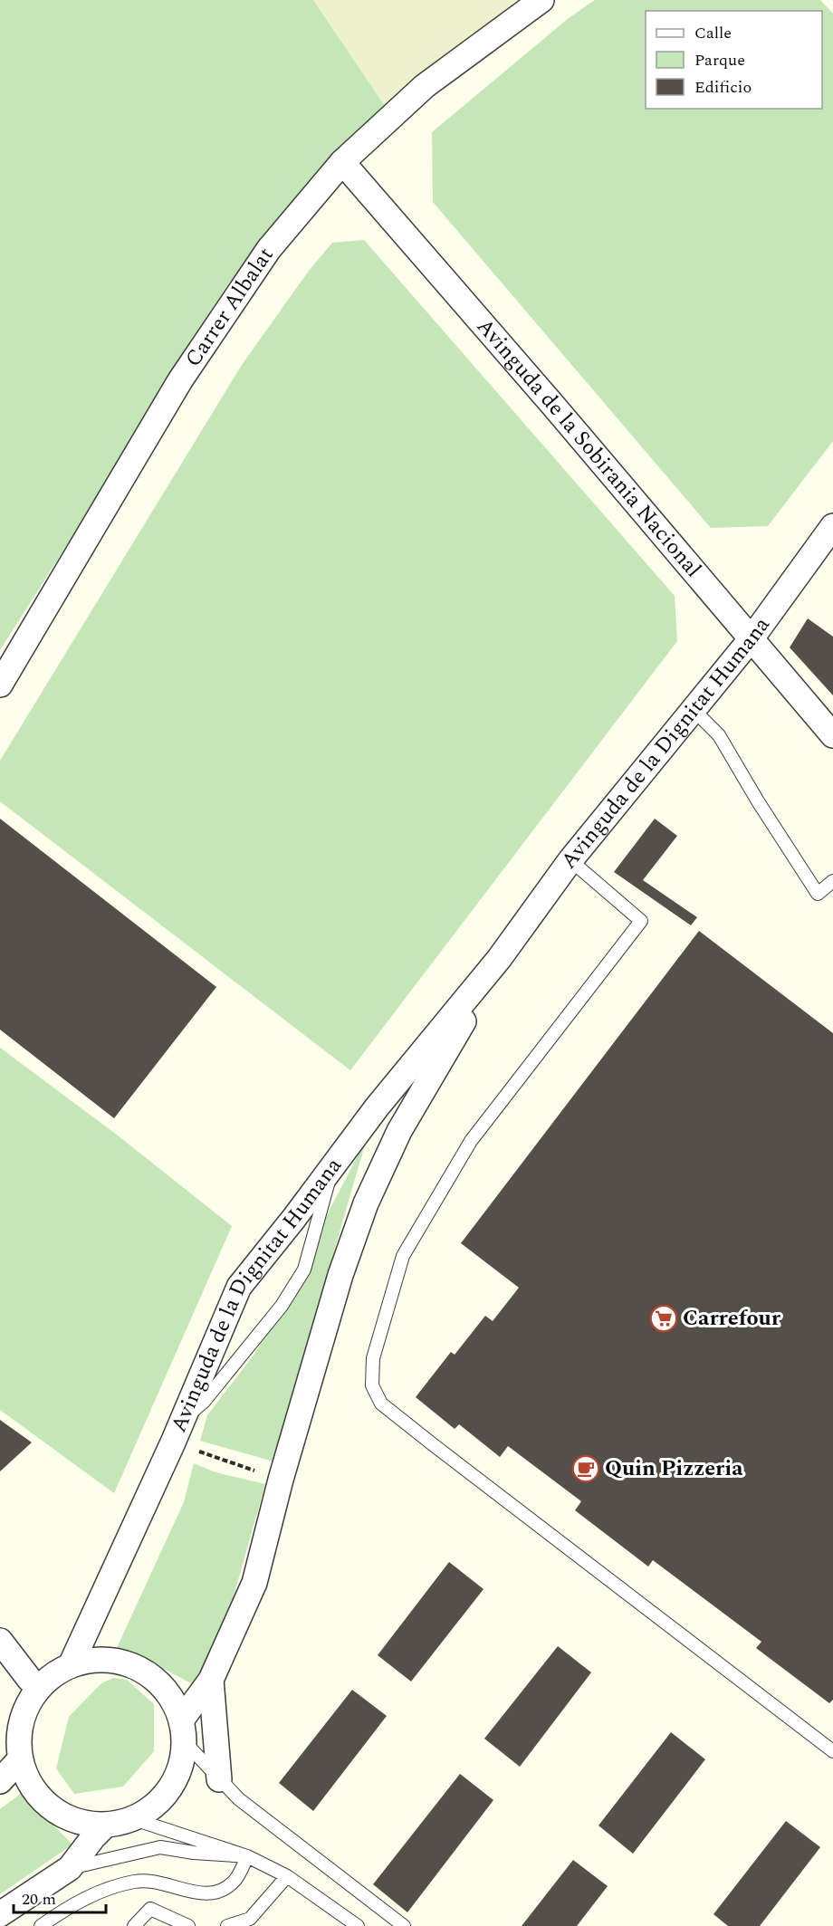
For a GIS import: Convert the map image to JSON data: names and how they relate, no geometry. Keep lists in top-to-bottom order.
{
  "streets": {
    "street": ["Carrer Albalat", "Avinguda de la Sobirania Nacional", "Avinguda de la Dignitat Humana"]
  },
  "crossings": [
    ["Carrer Albalat", "Avinguda de la Sobirania Nacional"],
    ["Avinguda de la Sobirania Nacional", "Avinguda de la Dignitat Humana"]
  ],
  "places": {
    "supermarket": ["Carrefour"],
    "cafe": ["Quin Pizzeria"]
  },
  "legend": ["Calle", "Parque", "Edificio"],
  "scale_bar": "20 m"
}
